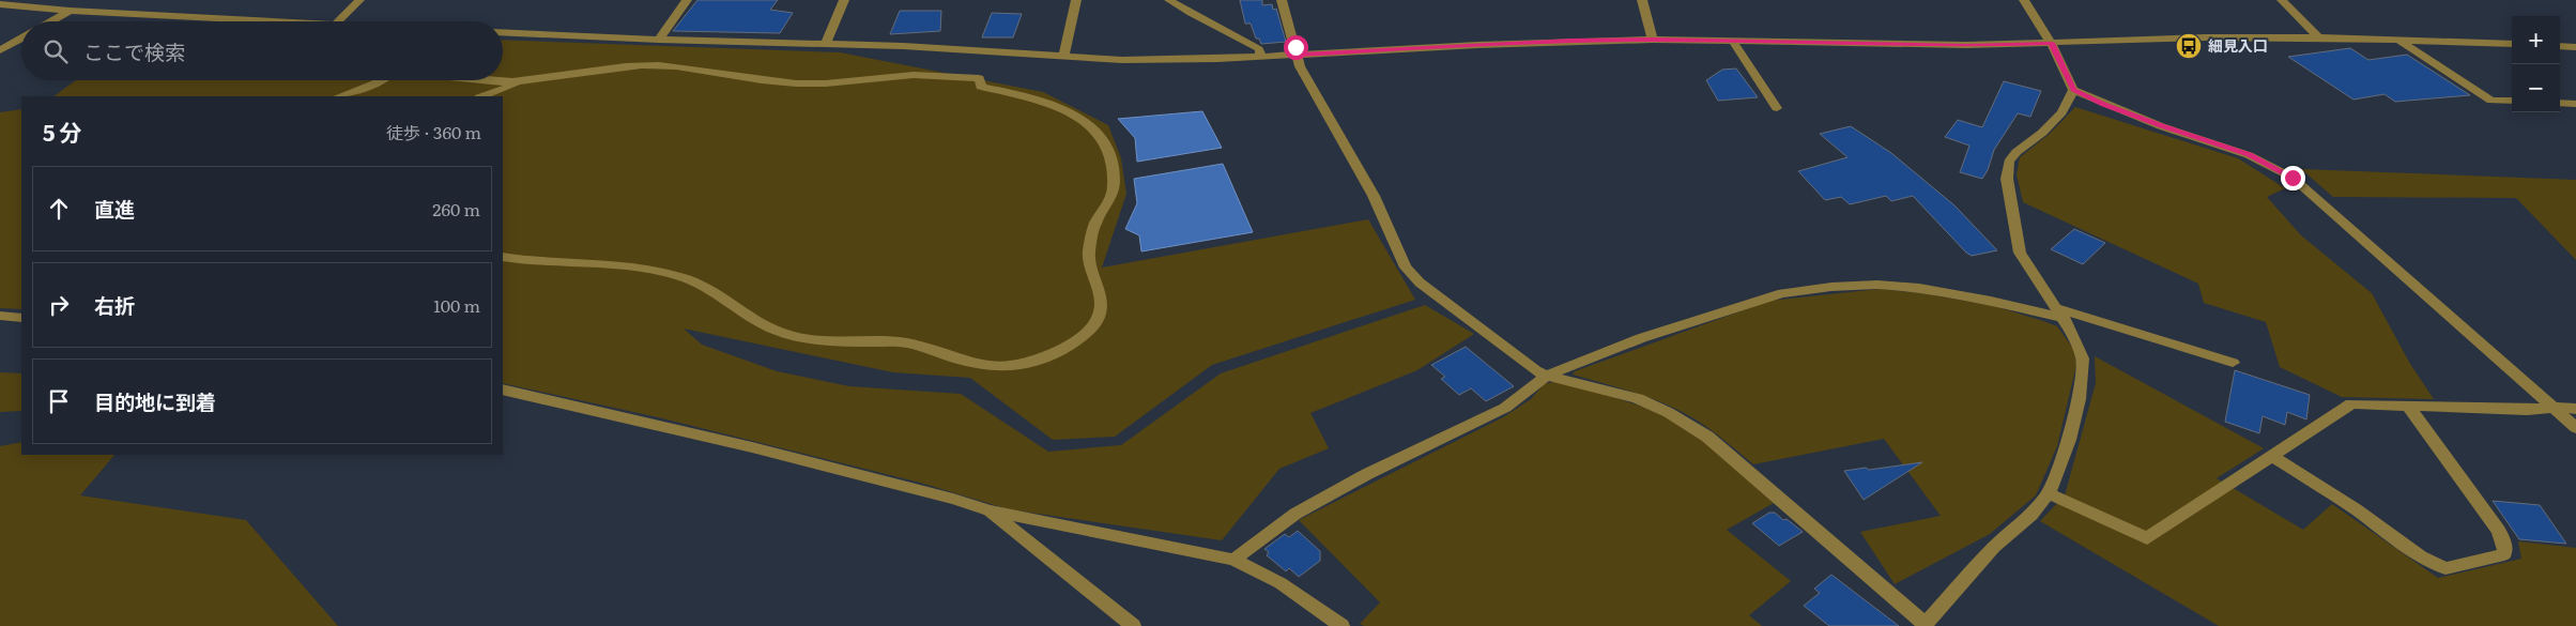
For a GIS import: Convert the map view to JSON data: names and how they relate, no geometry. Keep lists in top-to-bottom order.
{
  "places": {
    "bus stop": ["細見入口"]
  },
  "page": {
    "map_buttons": ["+", "−"],
    "search": "ここで検索",
    "heading": ["5 分", "徒歩 · 360 m"],
    "list": [
      ["直進", "260 m"],
      ["右折", "100 m"],
      "目的地に到着"
    ]
  }
}
